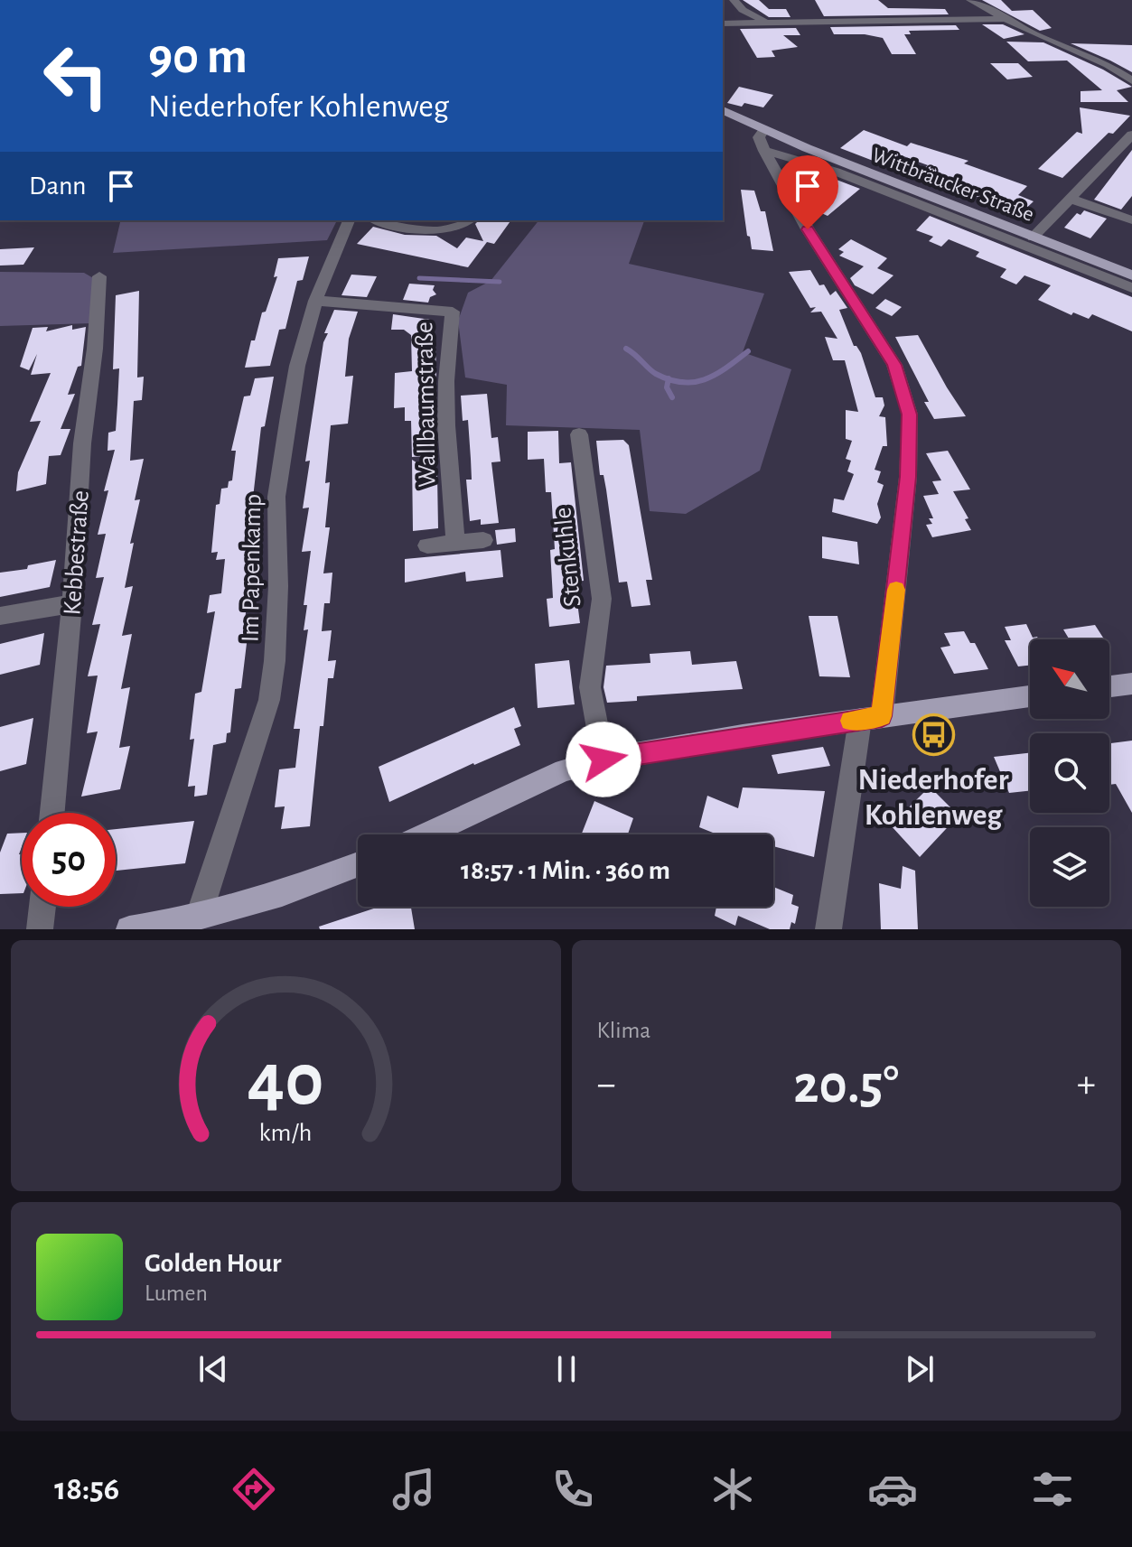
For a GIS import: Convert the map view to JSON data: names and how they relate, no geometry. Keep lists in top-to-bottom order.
{
  "streets": {
    "main road": ["Wittbräucker Straße"],
    "street": [
      "Wallbaumstraße",
      "Kebbestraße",
      "Stenkuhle",
      "Im Papenkamp"
    ]
  },
  "crossings": [
    ["Wallbaumstraße", "Im Papenkamp"]
  ],
  "places": {
    "bus stop": ["Niederhofer Kohlenweg"]
  },
  "north": "top left",
  "page": {
    "turn": ["90 m", "Niederhofer Kohlenweg"],
    "then": "Dann",
    "limit": "50",
    "trip": "18:57 · 1 Min. · 360 m",
    "tile": "Klima",
    "heat": ["−", "20.5°", "+"],
    "song": ["Golden Hour", "Lumen"],
    "tabs": "18:56",
    "gauge": ["40", "km/h"]
  }
}
